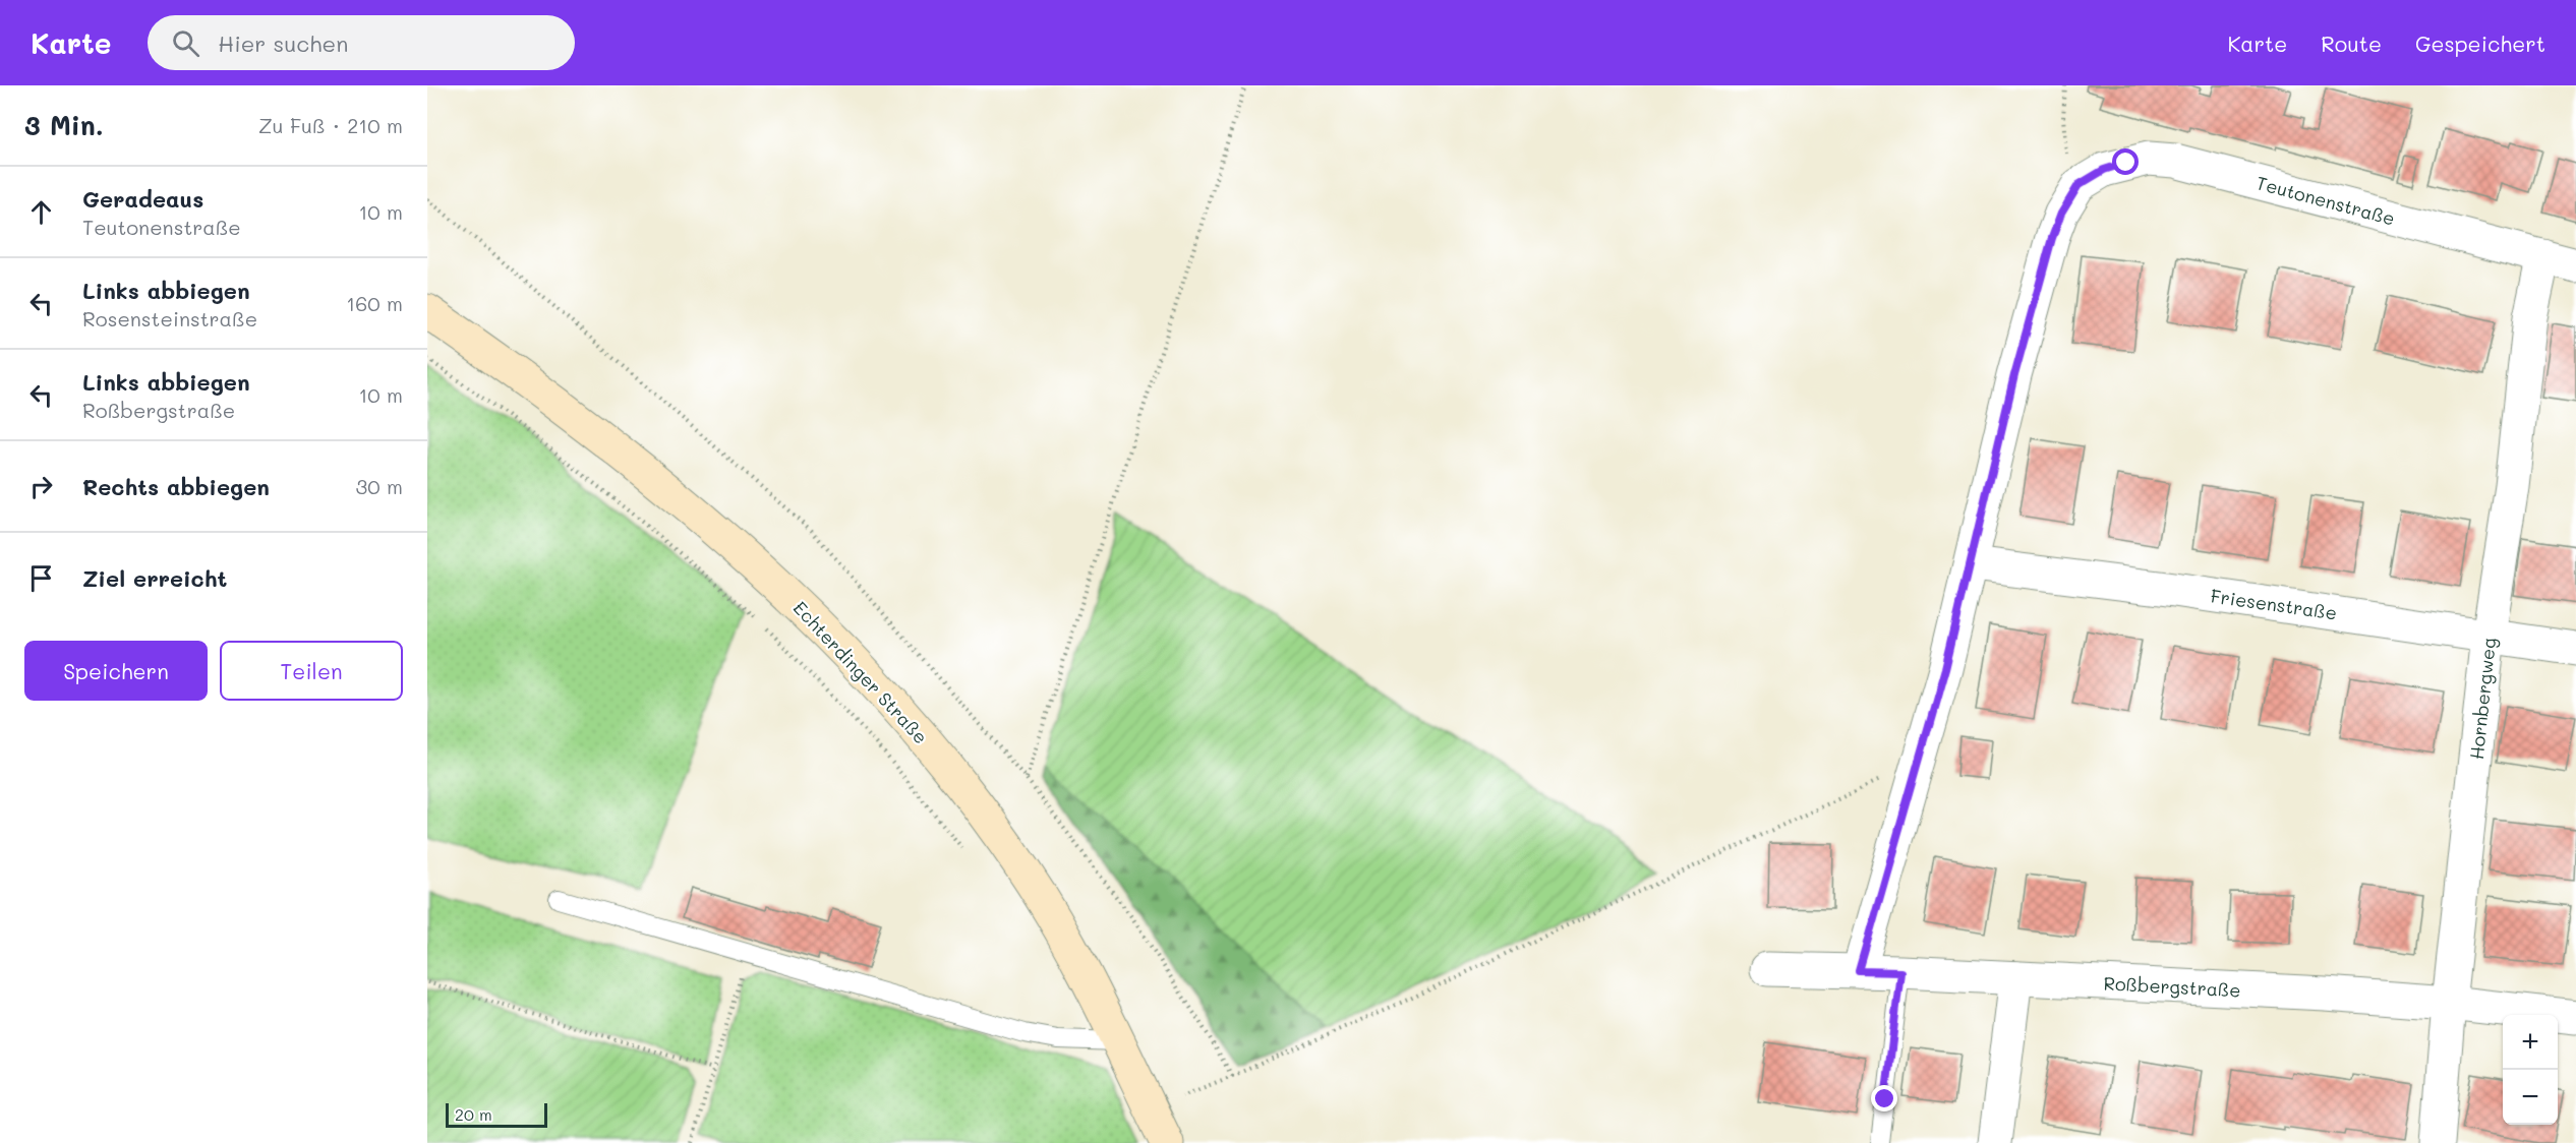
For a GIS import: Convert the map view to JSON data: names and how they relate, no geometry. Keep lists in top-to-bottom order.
{
  "streets": {
    "main road": ["Echterdinger Straße"],
    "street": [
      "Teutonenstraße",
      "Friesenstraße",
      "Hornbergweg",
      "Roßbergstraße"
    ]
  },
  "crossings": [
    ["Teutonenstraße", "Hornbergweg"],
    ["Friesenstraße", "Hornbergweg"],
    ["Hornbergweg", "Roßbergstraße"]
  ],
  "scale_bar": "20 m",
  "page": {
    "header": "Karte",
    "search": "Hier suchen",
    "nav": ["Karte", "Route", "Gespeichert"],
    "heading": ["3 Min.", "Zu Fuß · 210 m"],
    "list": [
      ["Geradeaus", "Teutonenstraße", "10 m"],
      ["Links abbiegen", "Rosensteinstraße", "160 m"],
      ["Links abbiegen", "Roßbergstraße", "10 m"],
      ["Rechts abbiegen", "30 m"],
      "Ziel erreicht"
    ],
    "buttons": ["Speichern", "Teilen"],
    "map_buttons": ["+", "−"],
    "scale": "20 m"
  }
}
